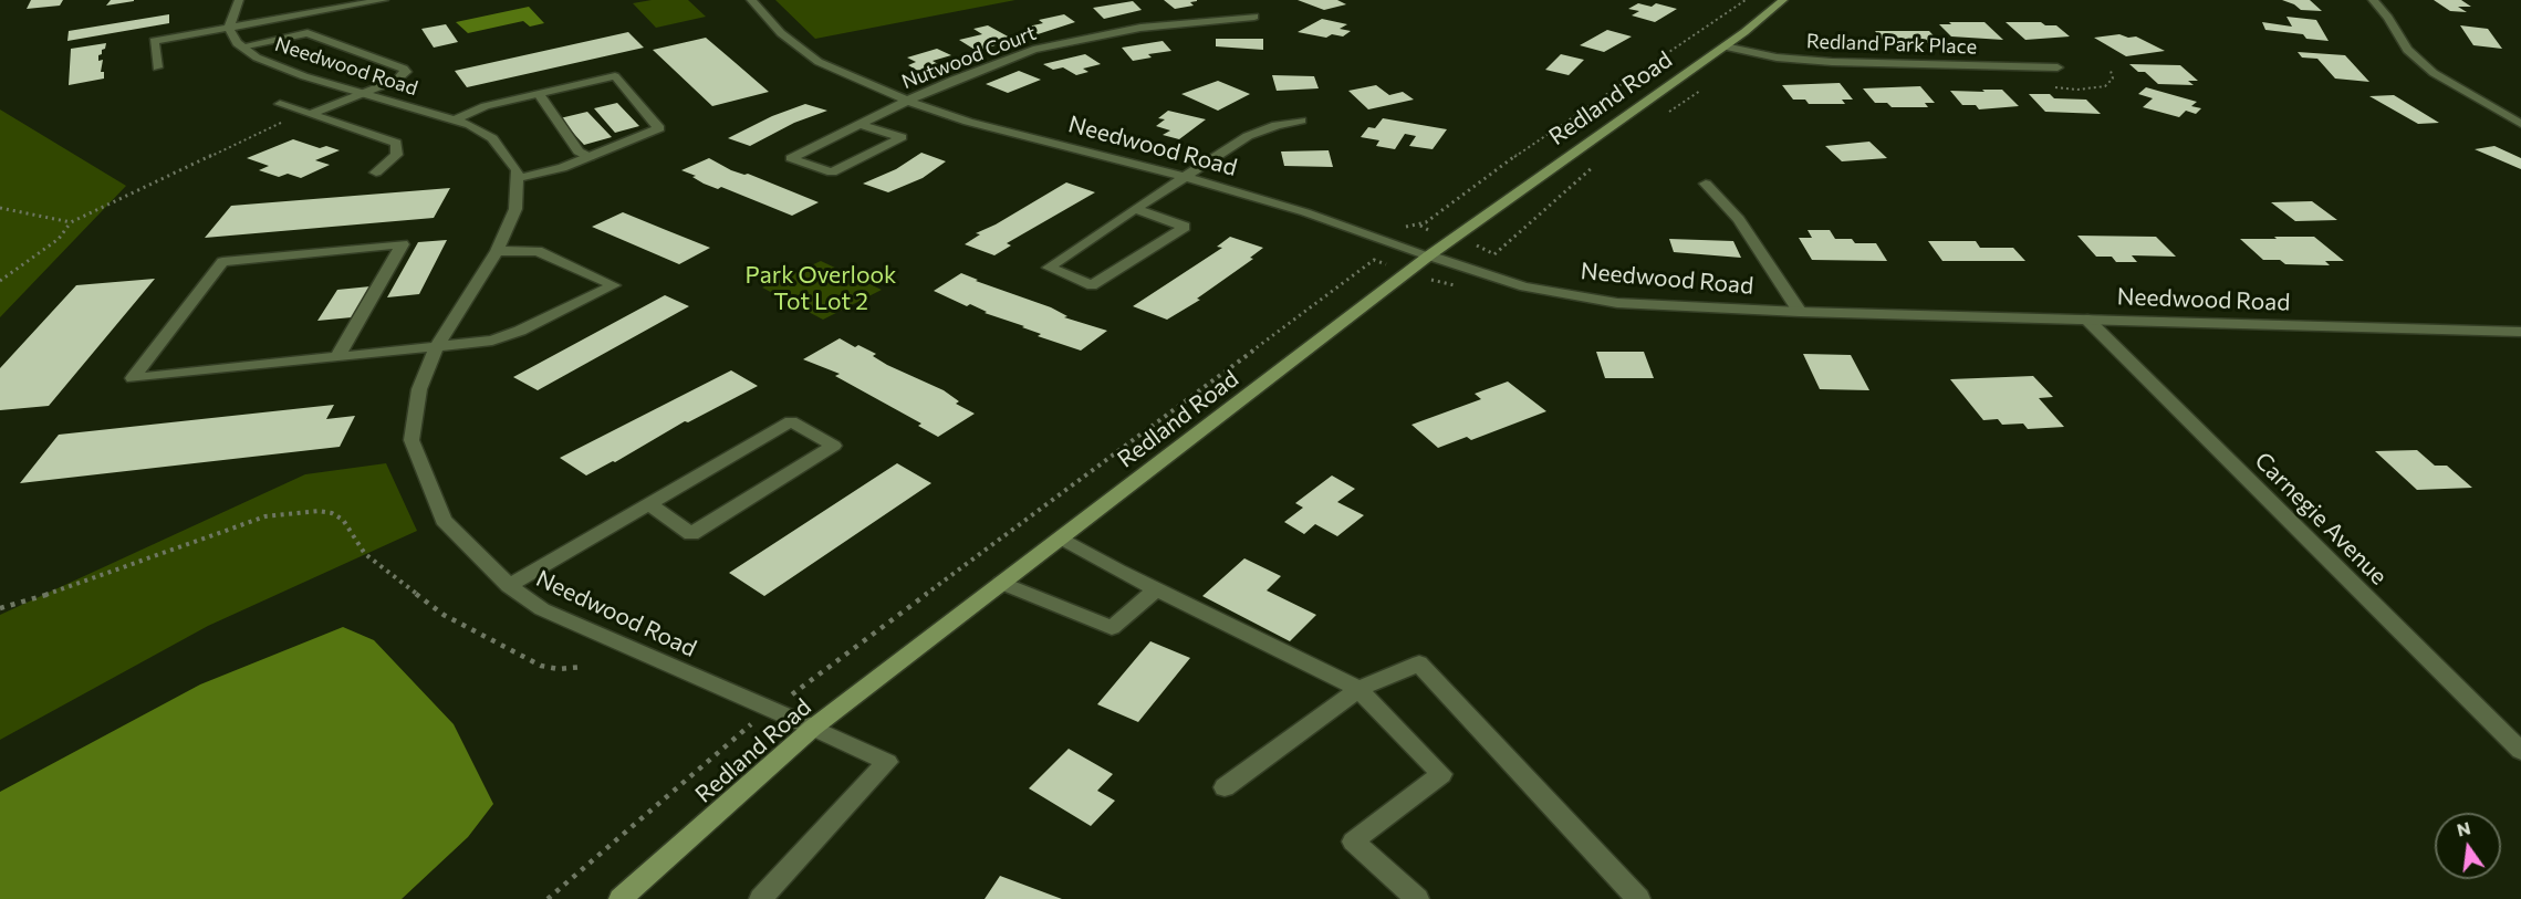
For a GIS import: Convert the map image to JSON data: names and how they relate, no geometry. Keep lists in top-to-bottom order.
{
  "streets": {
    "main road": ["Redland Road"],
    "street": [
      "Redland Park Place",
      "Nutwood Court",
      "Needwood Road",
      "Carnegie Avenue"
    ]
  },
  "crossings": [
    ["Redland Park Place", "Redland Road"],
    ["Nutwood Court", "Needwood Road"],
    ["Needwood Road", "Redland Road"],
    ["Needwood Road", "Carnegie Avenue"]
  ],
  "parks": ["Park Overlook Tot Lot 2"],
  "north": "top"
}
